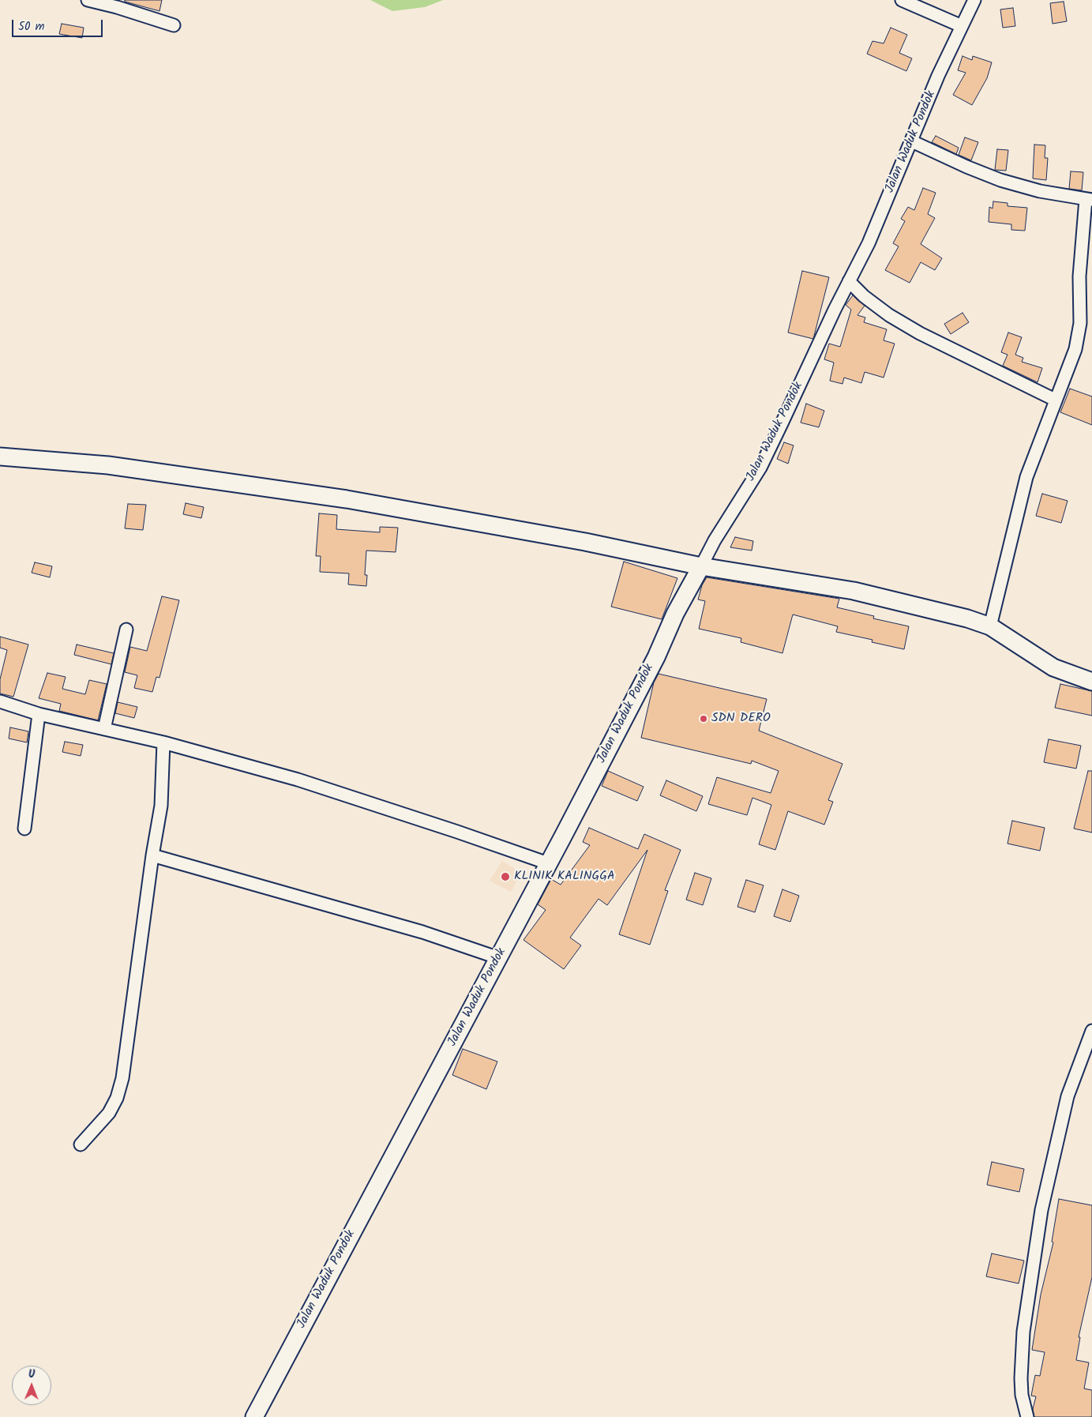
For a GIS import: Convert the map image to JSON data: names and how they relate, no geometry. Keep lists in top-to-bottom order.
{
  "streets": {
    "street": ["Jalan Waduk Pondok"]
  },
  "places": ["SDN DERO", "KLINIK KALINGGA"],
  "scale_bar": "50 m",
  "north": "top"
}
